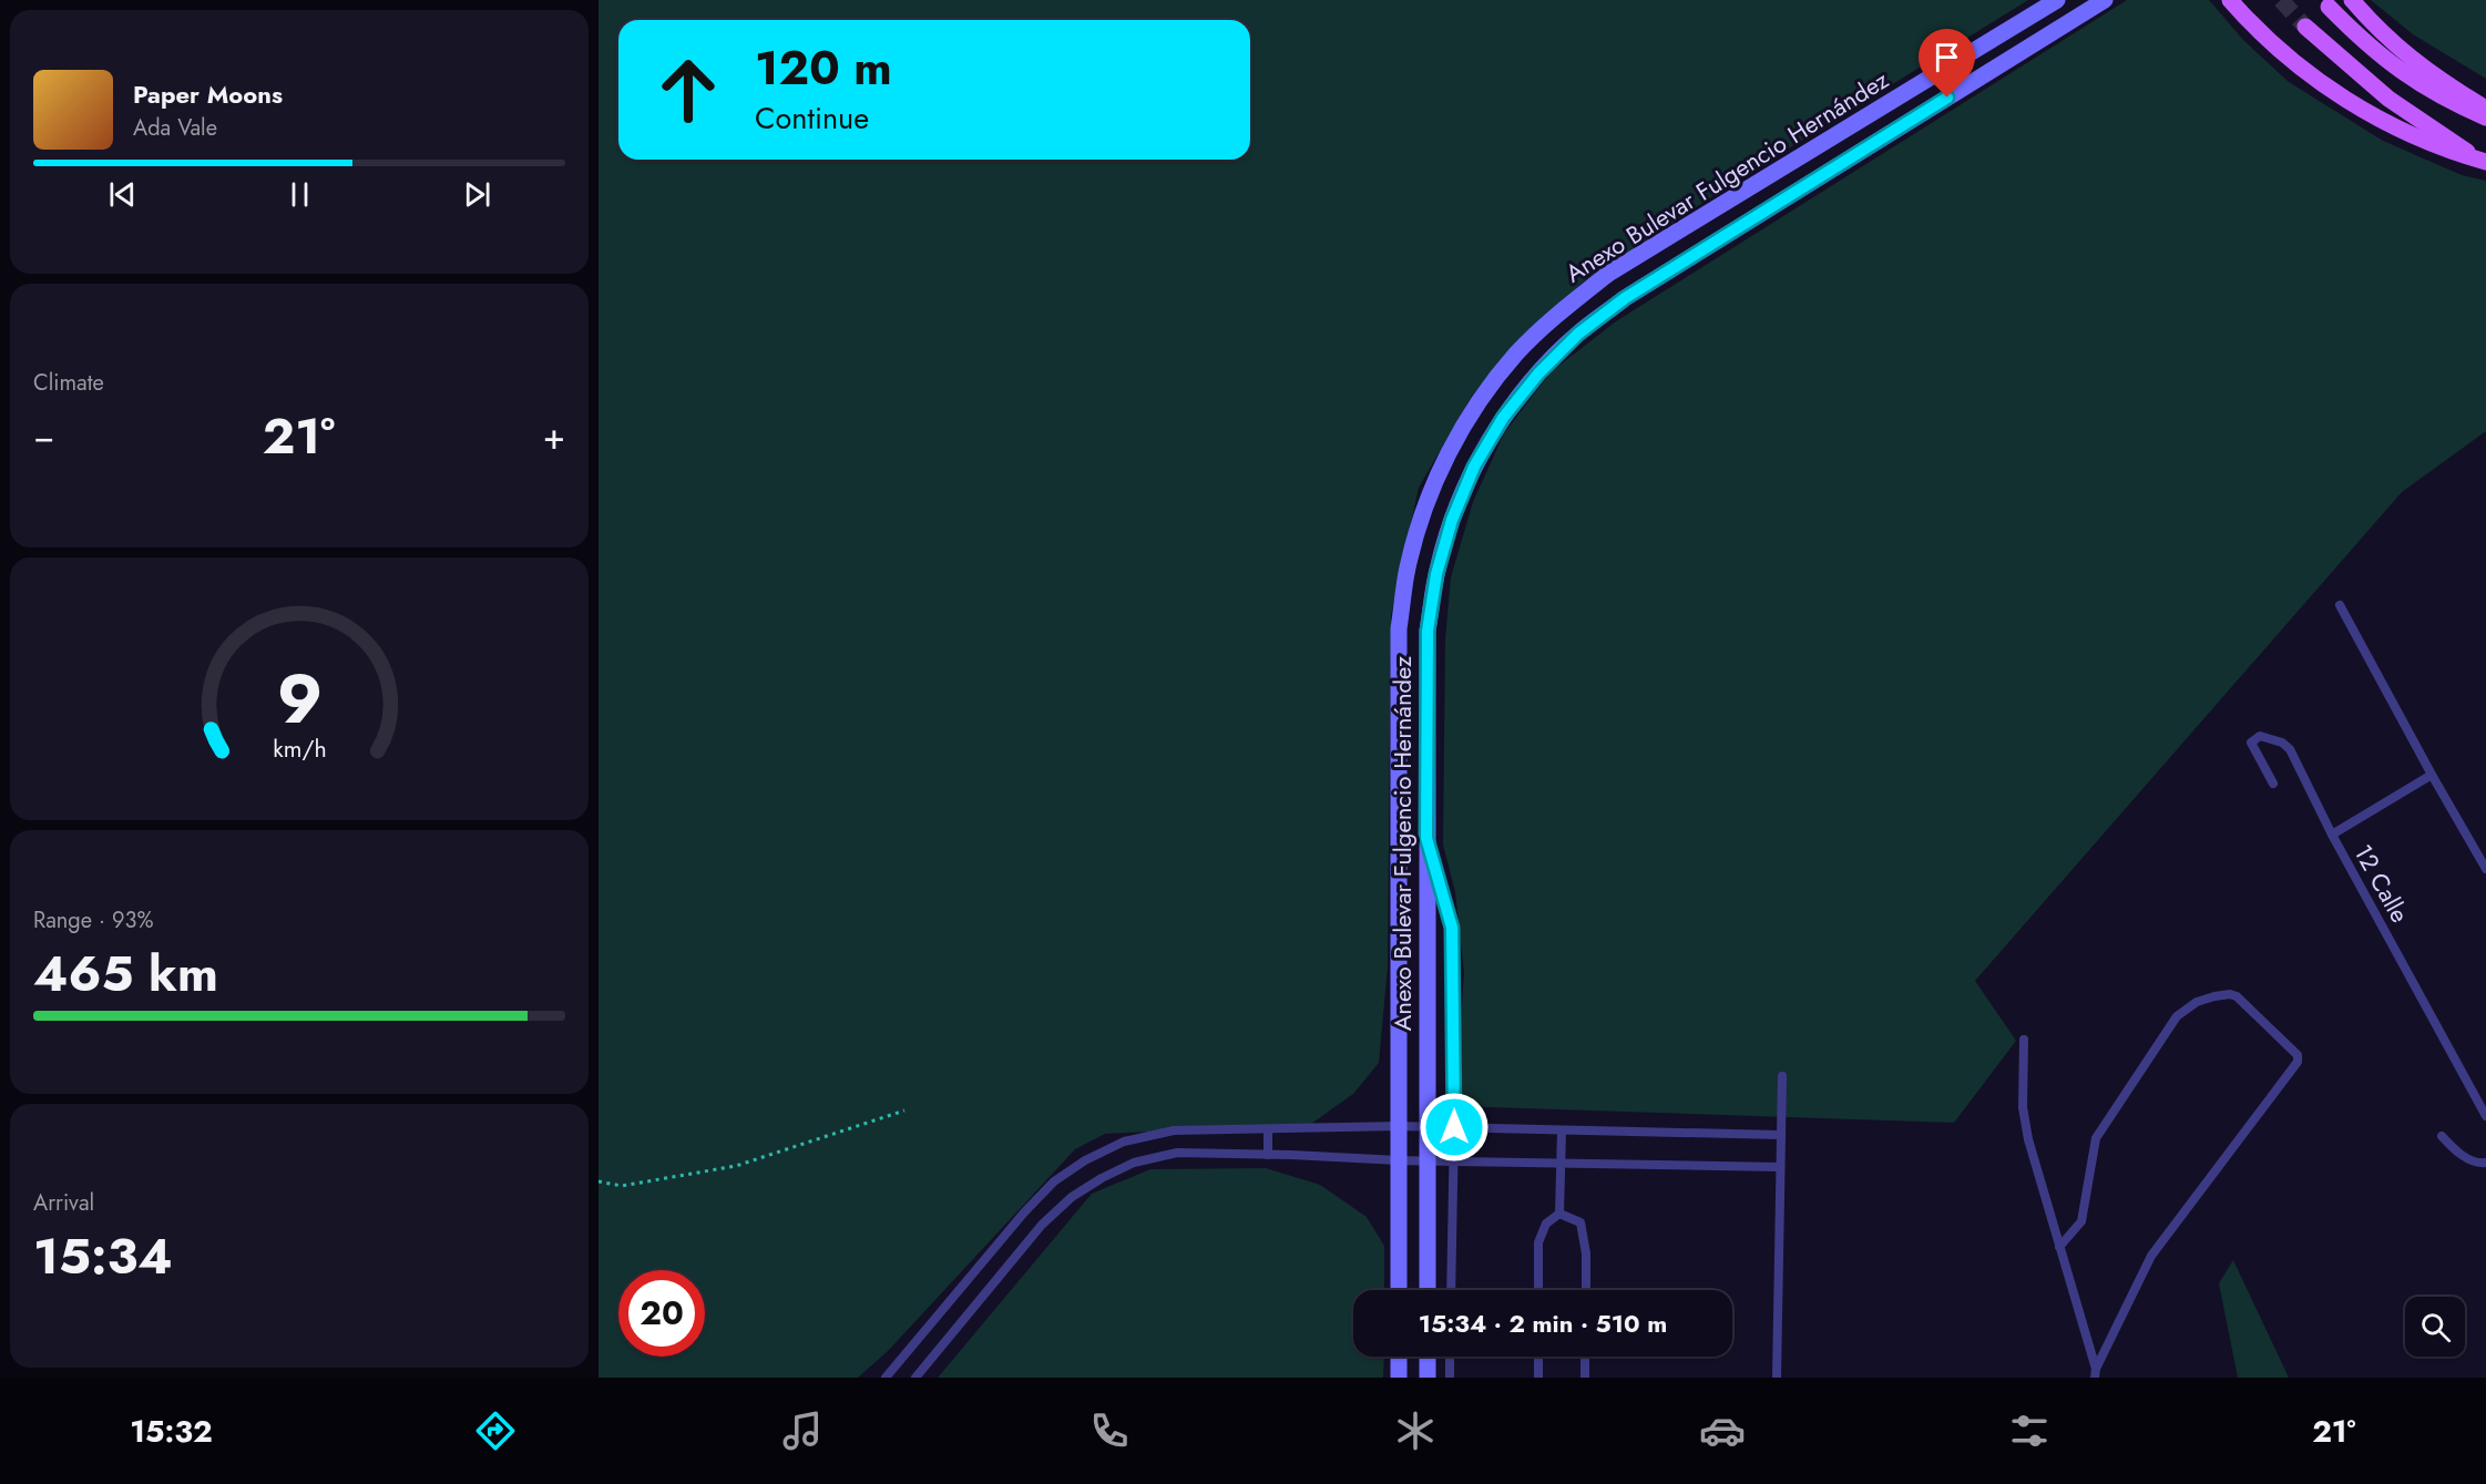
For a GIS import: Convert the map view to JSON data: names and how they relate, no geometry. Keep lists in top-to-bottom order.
{
  "streets": {
    "main road": ["Anexo Bulevar Fulgencio Hernández"],
    "lane": ["12 Calle"]
  },
  "page": {
    "turn": ["120 m", "Continue"],
    "song": ["Paper Moons", "Ada Vale"],
    "tile": [
      "Climate",
      ["Range · 93%", "465 km"],
      ["Arrival", "15:34"]
    ],
    "heat": ["−", "21°", "+"],
    "limit": "20",
    "trip": "15:34 · 2 min · 510 m",
    "tabs": ["15:32", "21°"],
    "gauge": ["9", "km/h"]
  }
}
